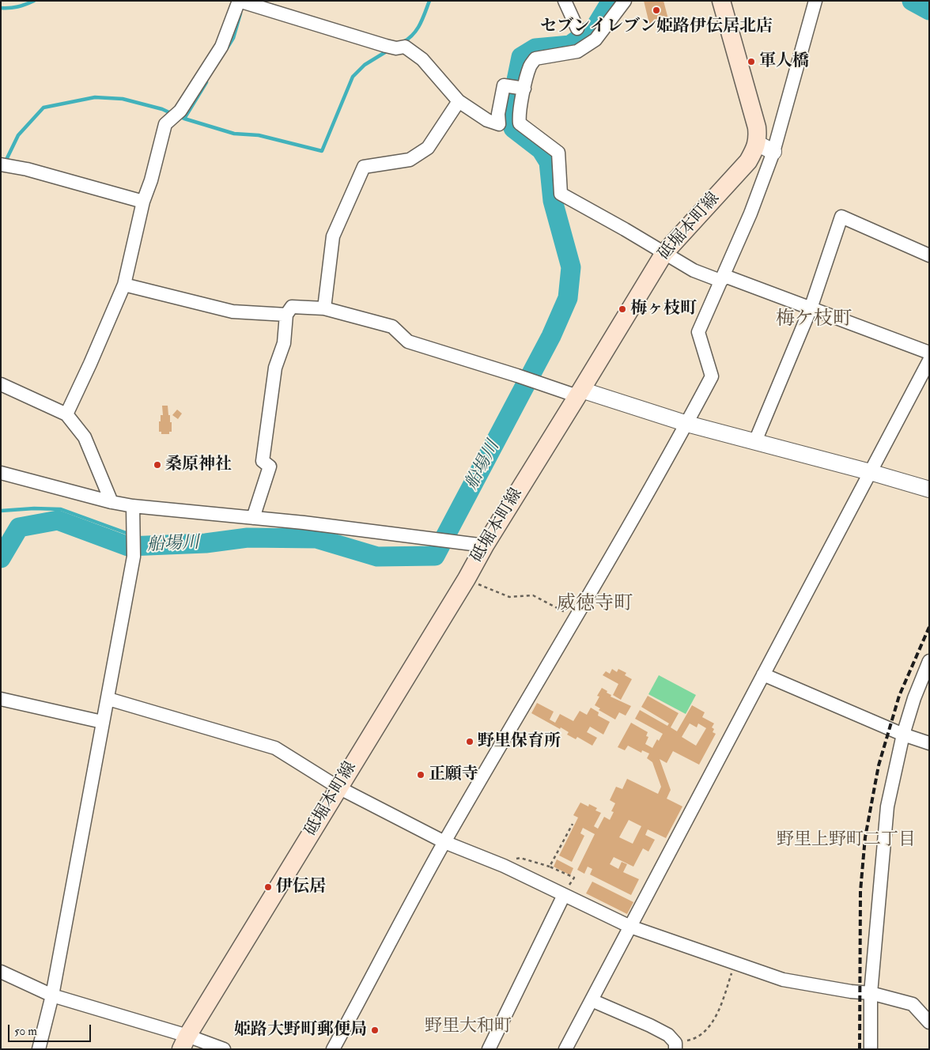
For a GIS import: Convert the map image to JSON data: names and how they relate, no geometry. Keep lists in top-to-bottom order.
{
  "streets": {
    "main road": ["砥堀本町線"]
  },
  "districts": [
    "梅ケ枝町",
    "威徳寺町",
    "野里上野町二丁目",
    "野里大和町"
  ],
  "water": ["船場川"],
  "places": [
    "セブンイレブン姫路伊伝居北店",
    "軍人橋",
    "梅ヶ枝町",
    "桑原神社",
    "野里保育所",
    "正願寺",
    "伊伝居",
    "姫路大野町郵便局"
  ],
  "scale_bar": "50 m"
}
